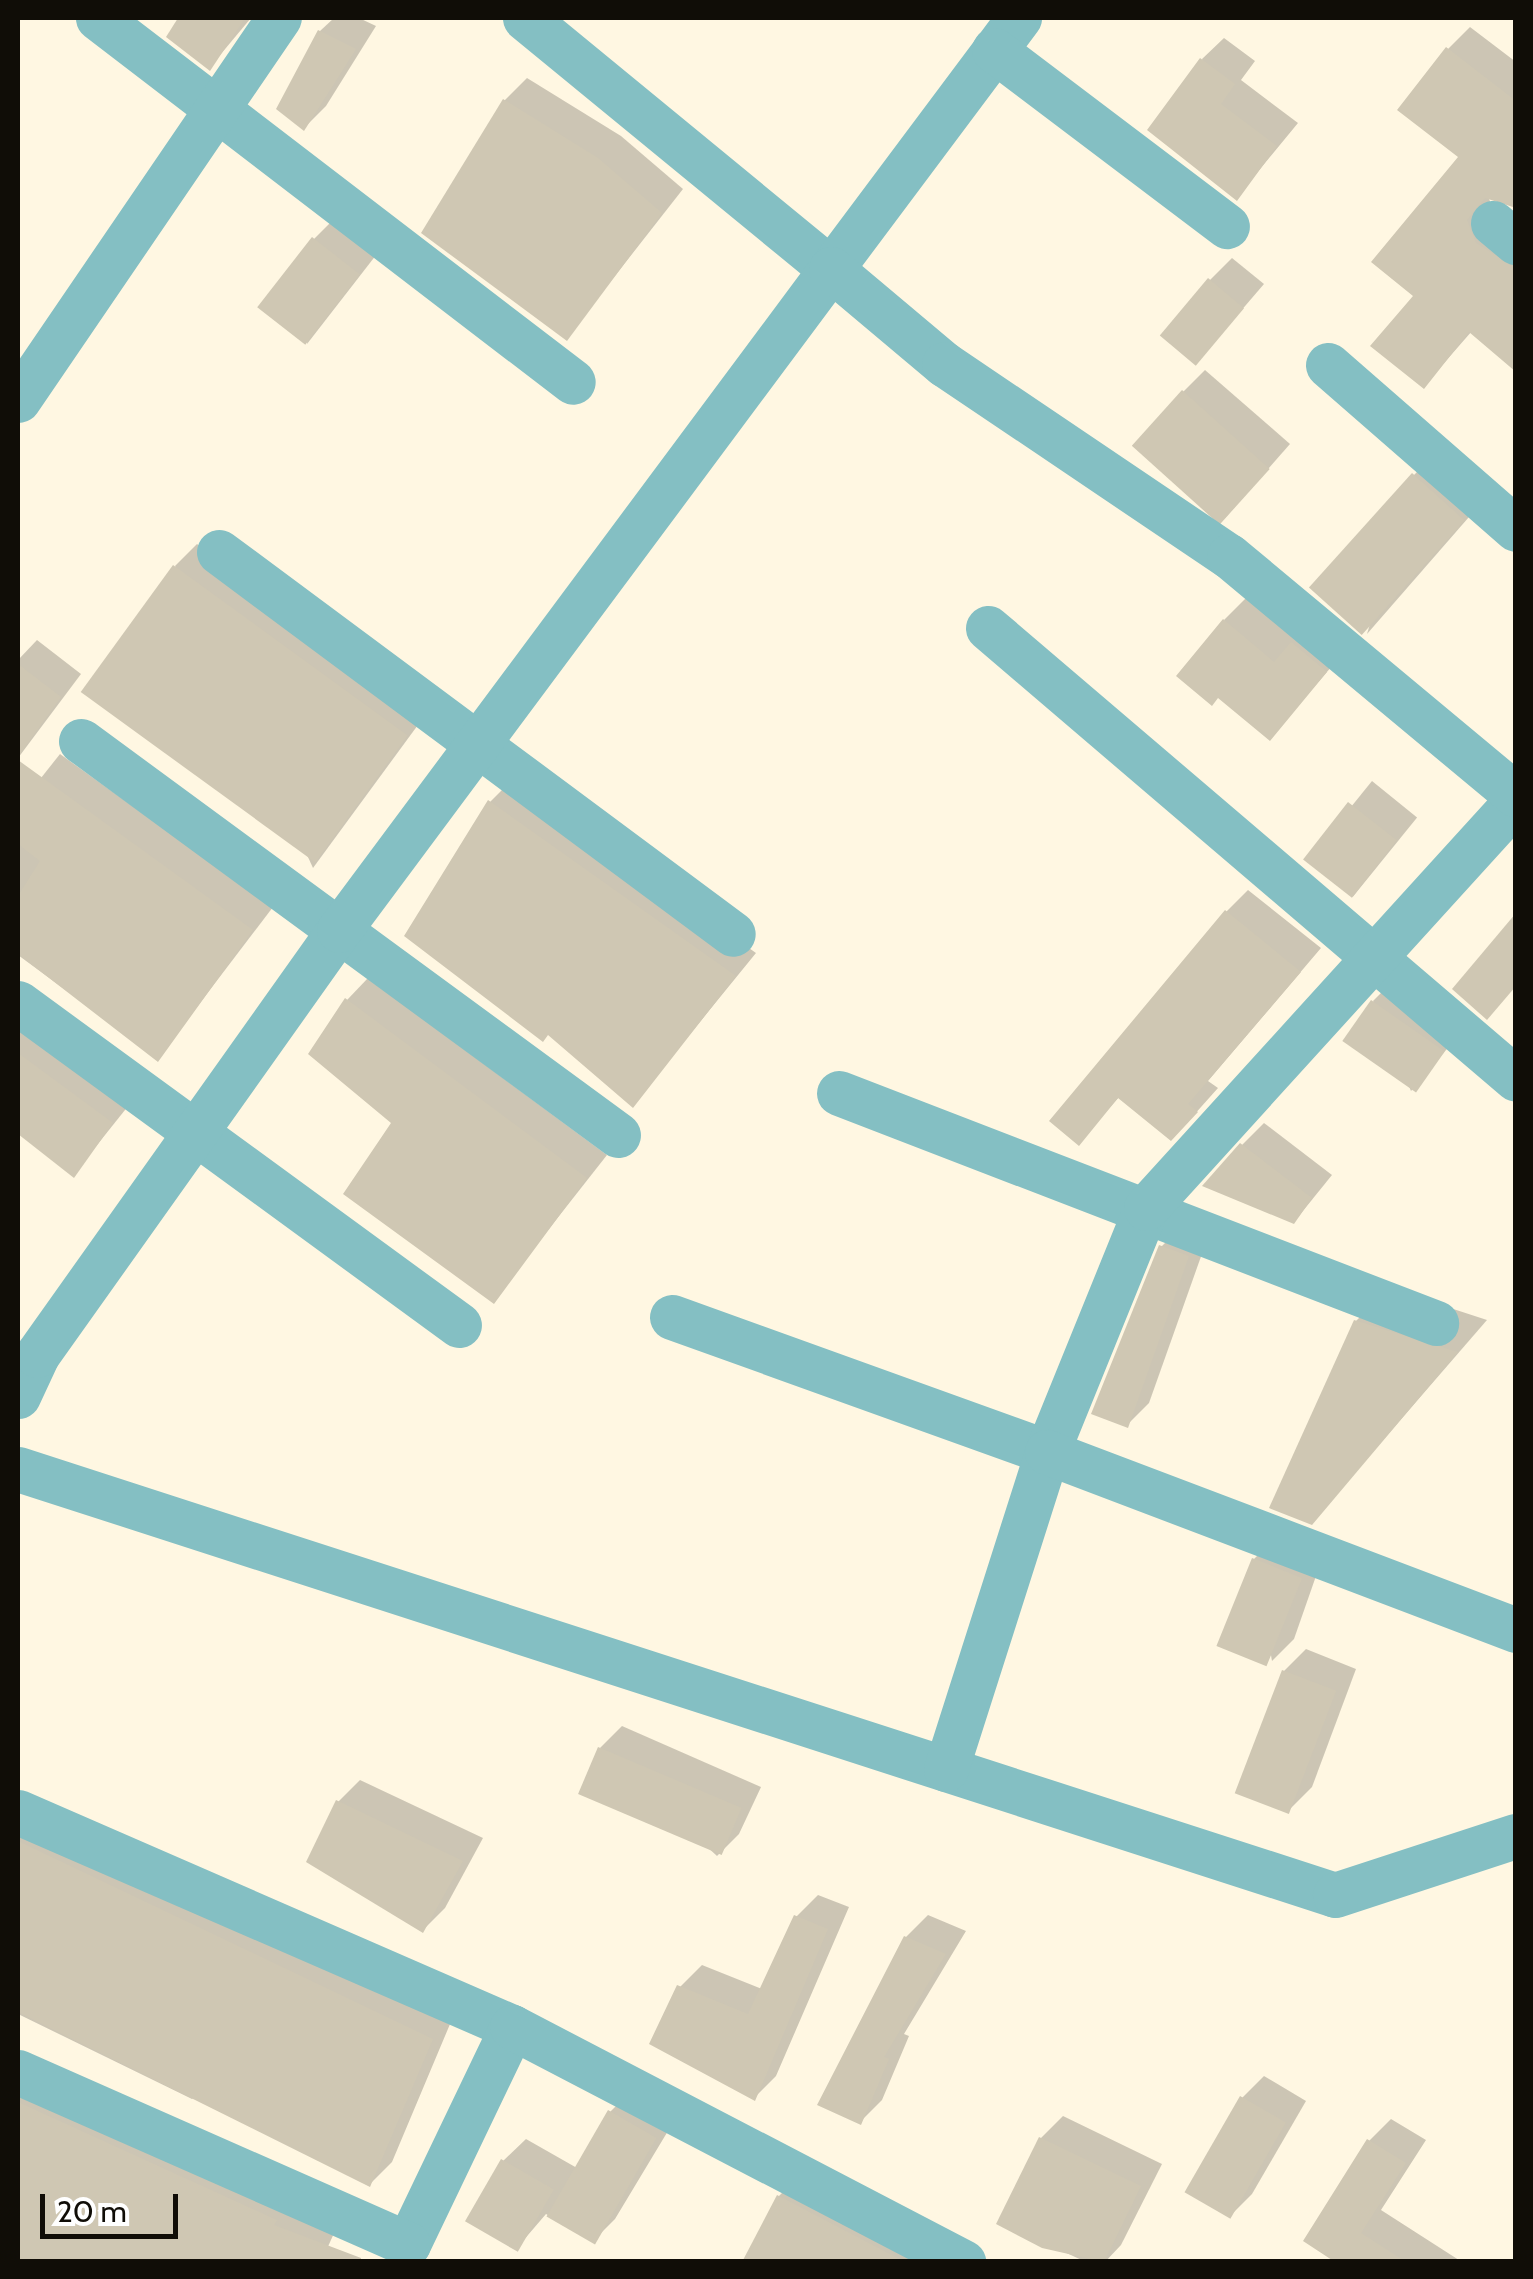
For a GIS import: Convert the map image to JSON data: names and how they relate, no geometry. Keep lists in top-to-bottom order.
{
  "scale_bar": "20 m"
}
